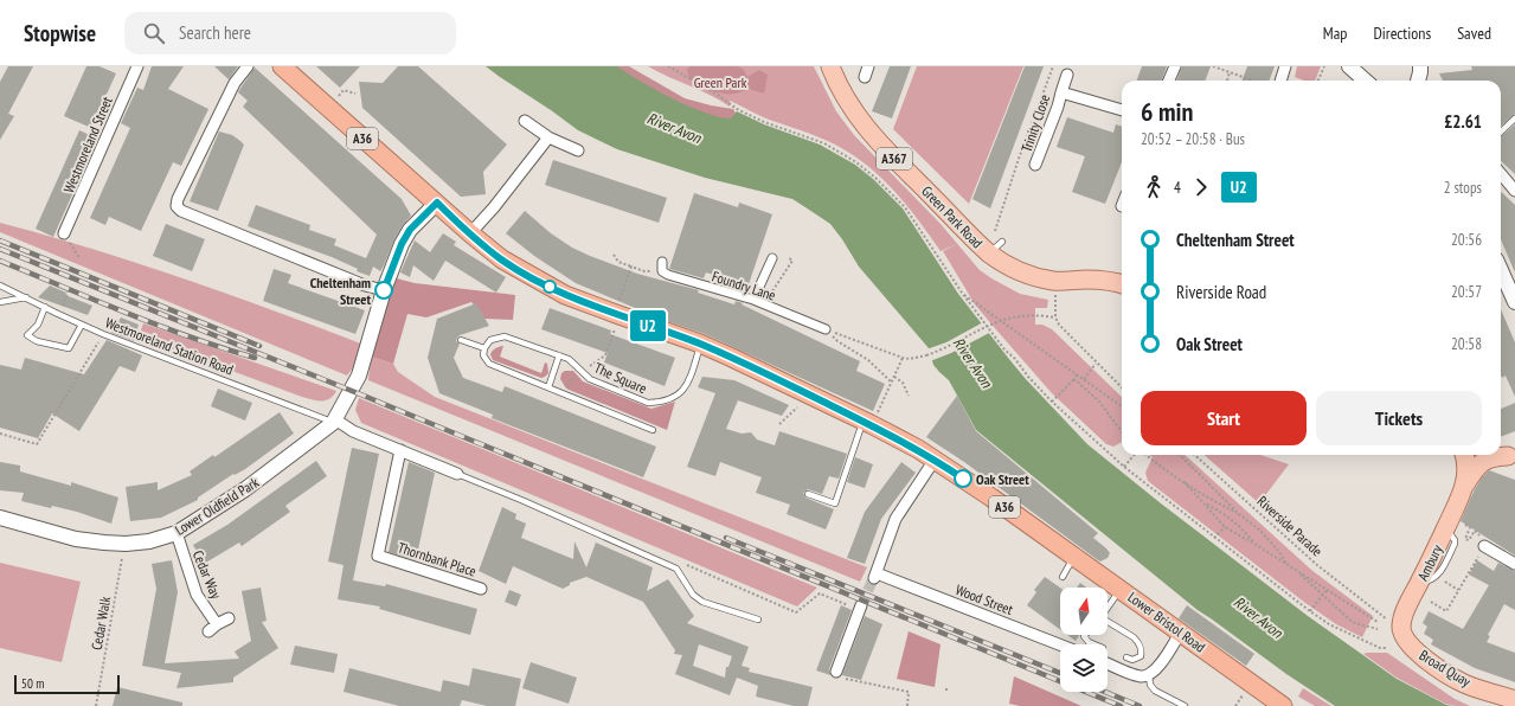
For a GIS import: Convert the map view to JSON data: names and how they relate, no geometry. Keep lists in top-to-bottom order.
{
  "streets": {
    "highway": ["A36", "Lower Bristol Road"],
    "main road": [
      "A367",
      "Green Park Road",
      "Ambury",
      "Broad Quay"
    ],
    "street": [
      "Trinity Close",
      "Westmoreland Street",
      "Foundry Lane",
      "Lower Oldfield Park",
      "Thornbank Place",
      "Cedar Way",
      "Wood Street"
    ],
    "lane": ["Westmoreland Station Road", "The Square"],
    "path": ["Riverside Parade", "Cedar Walk"]
  },
  "crossings": [
    ["Westmoreland Station Road", "Lower Oldfield Park"],
    ["The Square", "Lower Bristol Road"],
    ["Lower Oldfield Park", "Cedar Way"],
    ["Lower Oldfield Park", "Cedar Walk"],
    ["Ambury", "Broad Quay"],
    ["Wood Street", "Lower Bristol Road"]
  ],
  "water": ["River Avon"],
  "parks": ["Green Park"],
  "places": ["Cheltenham Street", "Oak Street"],
  "lines": ["bus line U2"],
  "scale_bar": "50 m",
  "north": "top",
  "page": {
    "header": "Stopwise",
    "search": "Search here",
    "nav": ["Map", "Directions", "Saved"],
    "on_map": "U2",
    "heading": ["6 min", "20:52 – 20:58 · Bus", "£2.61"],
    "legs": ["4", "U2", "2 stops"],
    "list": [
      {
        "name": "Cheltenham Street",
        "value": "20:56"
      },
      {
        "name": "Riverside Road",
        "value": "20:57"
      },
      {
        "name": "Oak Street",
        "value": "20:58"
      }
    ],
    "buttons": ["Start", "Tickets"],
    "scale": "50 m"
  }
}
